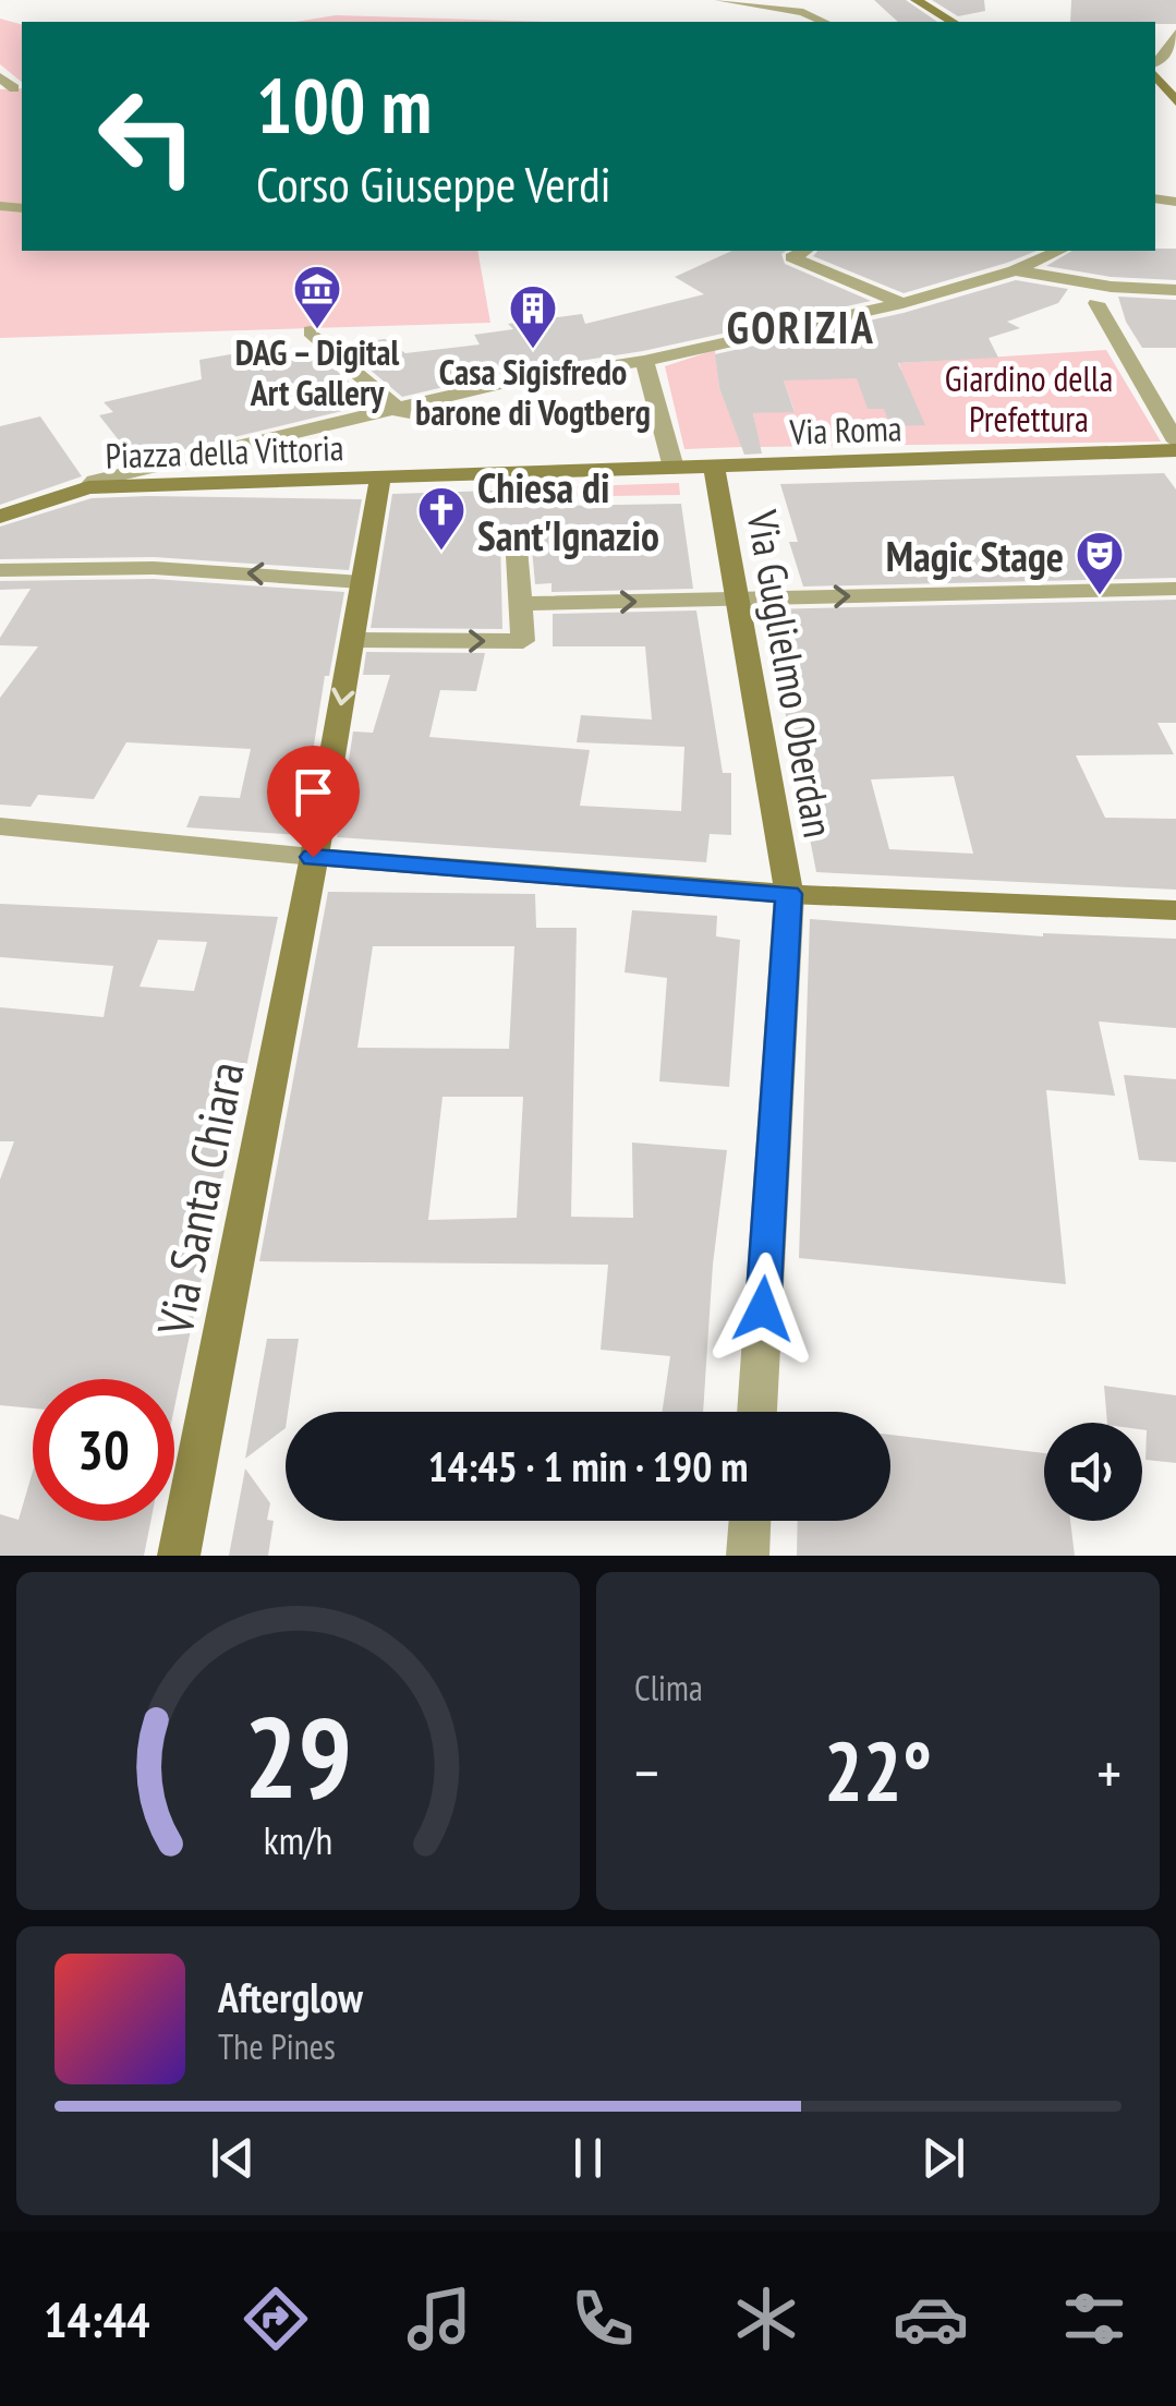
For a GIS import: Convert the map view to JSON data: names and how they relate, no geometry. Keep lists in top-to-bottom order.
{
  "streets": {
    "main road": [
      "Via Roma",
      "Piazza della Vittoria",
      "Via Guglielmo Oberdan",
      "Via Santa Chiara"
    ]
  },
  "crossings": [
    ["Via Roma", "Piazza della Vittoria"],
    ["Via Roma", "Via Guglielmo Oberdan"],
    ["Piazza della Vittoria", "Via Guglielmo Oberdan"],
    ["Piazza della Vittoria", "Via Santa Chiara"]
  ],
  "districts": ["GORIZIA"],
  "parks": ["Giardino della Prefettura"],
  "places": {
    "museum": ["DAG – Digital Art Gallery"],
    "building": ["Casa Sigisfredo barone di Vogtberg"],
    "church": ["Chiesa di Sant'Ignazio"],
    "theatre": ["Magic Stage"]
  },
  "page": {
    "turn": ["100 m", "Corso Giuseppe Verdi"],
    "limit": "30",
    "trip": "14:45 · 1 min · 190 m",
    "tile": "Clima",
    "heat": ["−", "22°", "+"],
    "song": ["Afterglow", "The Pines"],
    "tabs": "14:44",
    "gauge": ["29", "km/h"]
  }
}
